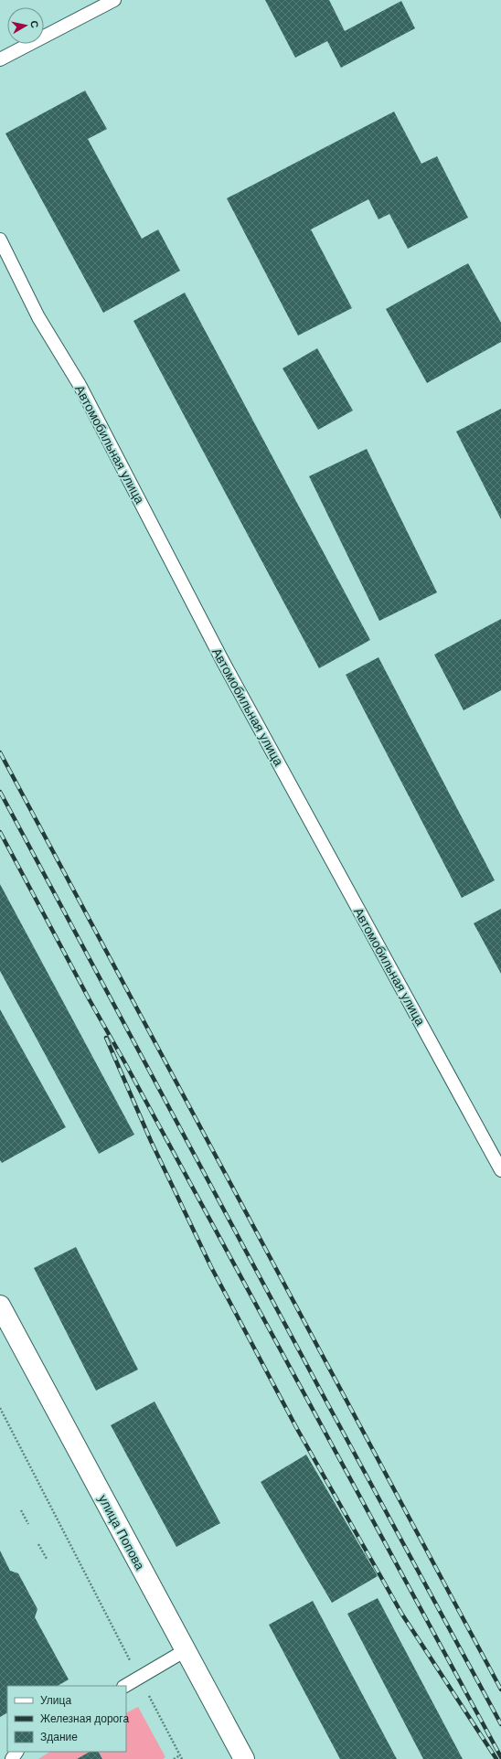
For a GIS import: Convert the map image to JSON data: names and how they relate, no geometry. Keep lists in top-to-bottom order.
{
  "streets": {
    "street": ["улица Попова"],
    "lane": ["Автомобильная улица"]
  },
  "legend": ["Улица", "Железная дорога", "Здание"],
  "north": "right"
}
